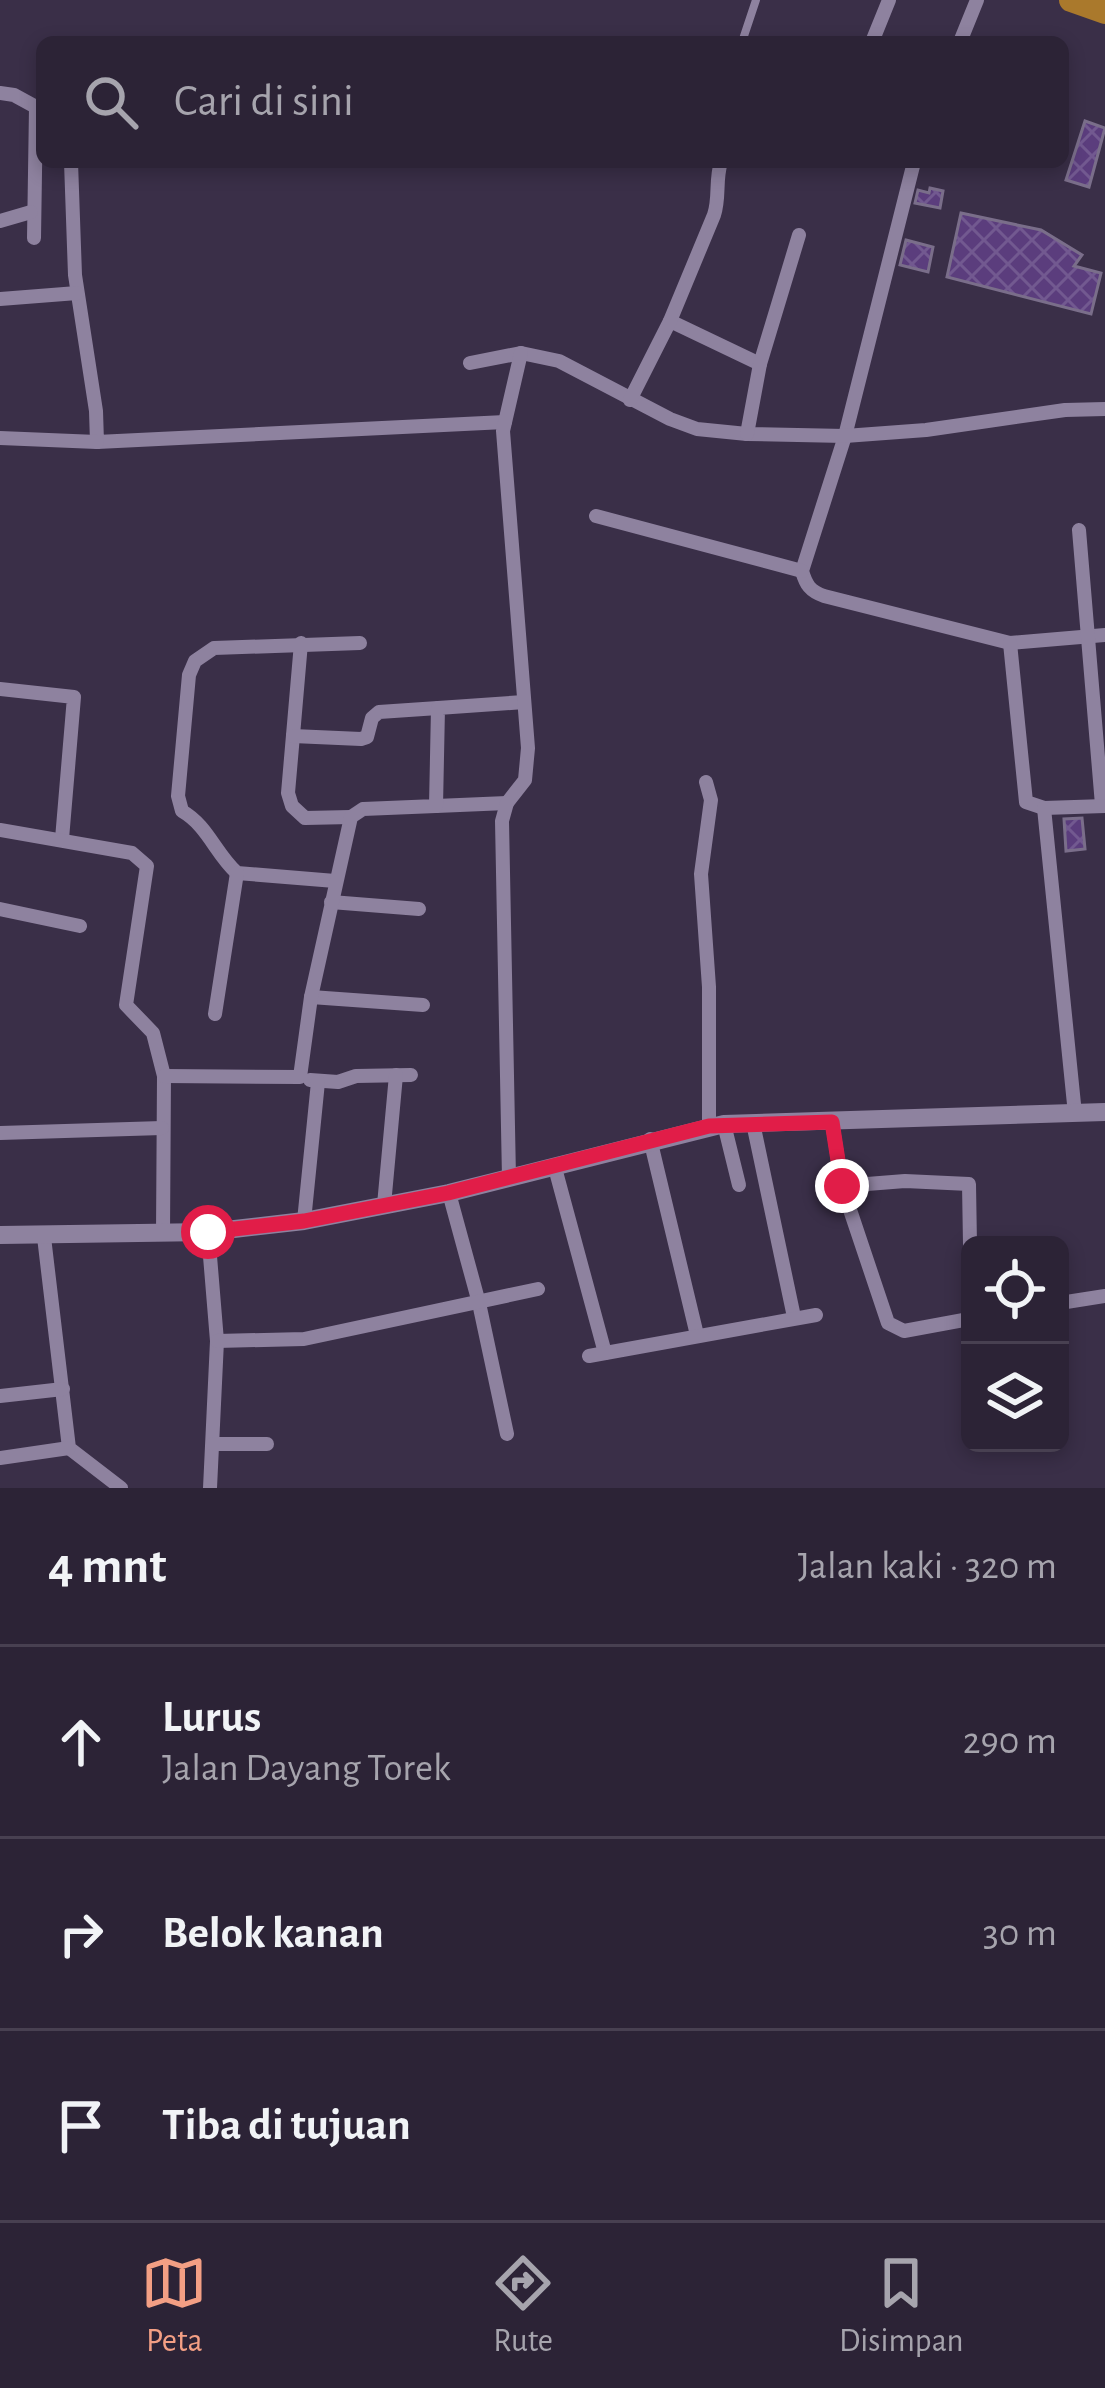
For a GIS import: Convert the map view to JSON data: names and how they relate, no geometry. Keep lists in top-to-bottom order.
{
  "page": {
    "search": "Cari di sini",
    "heading": ["4 mnt", "Jalan kaki · 320 m"],
    "list": [
      ["Lurus", "Jalan Dayang Torek", "290 m"],
      ["Belok kanan", "30 m"],
      "Tiba di tujuan"
    ],
    "nav": ["Peta", "Rute", "Disimpan"]
  }
}
